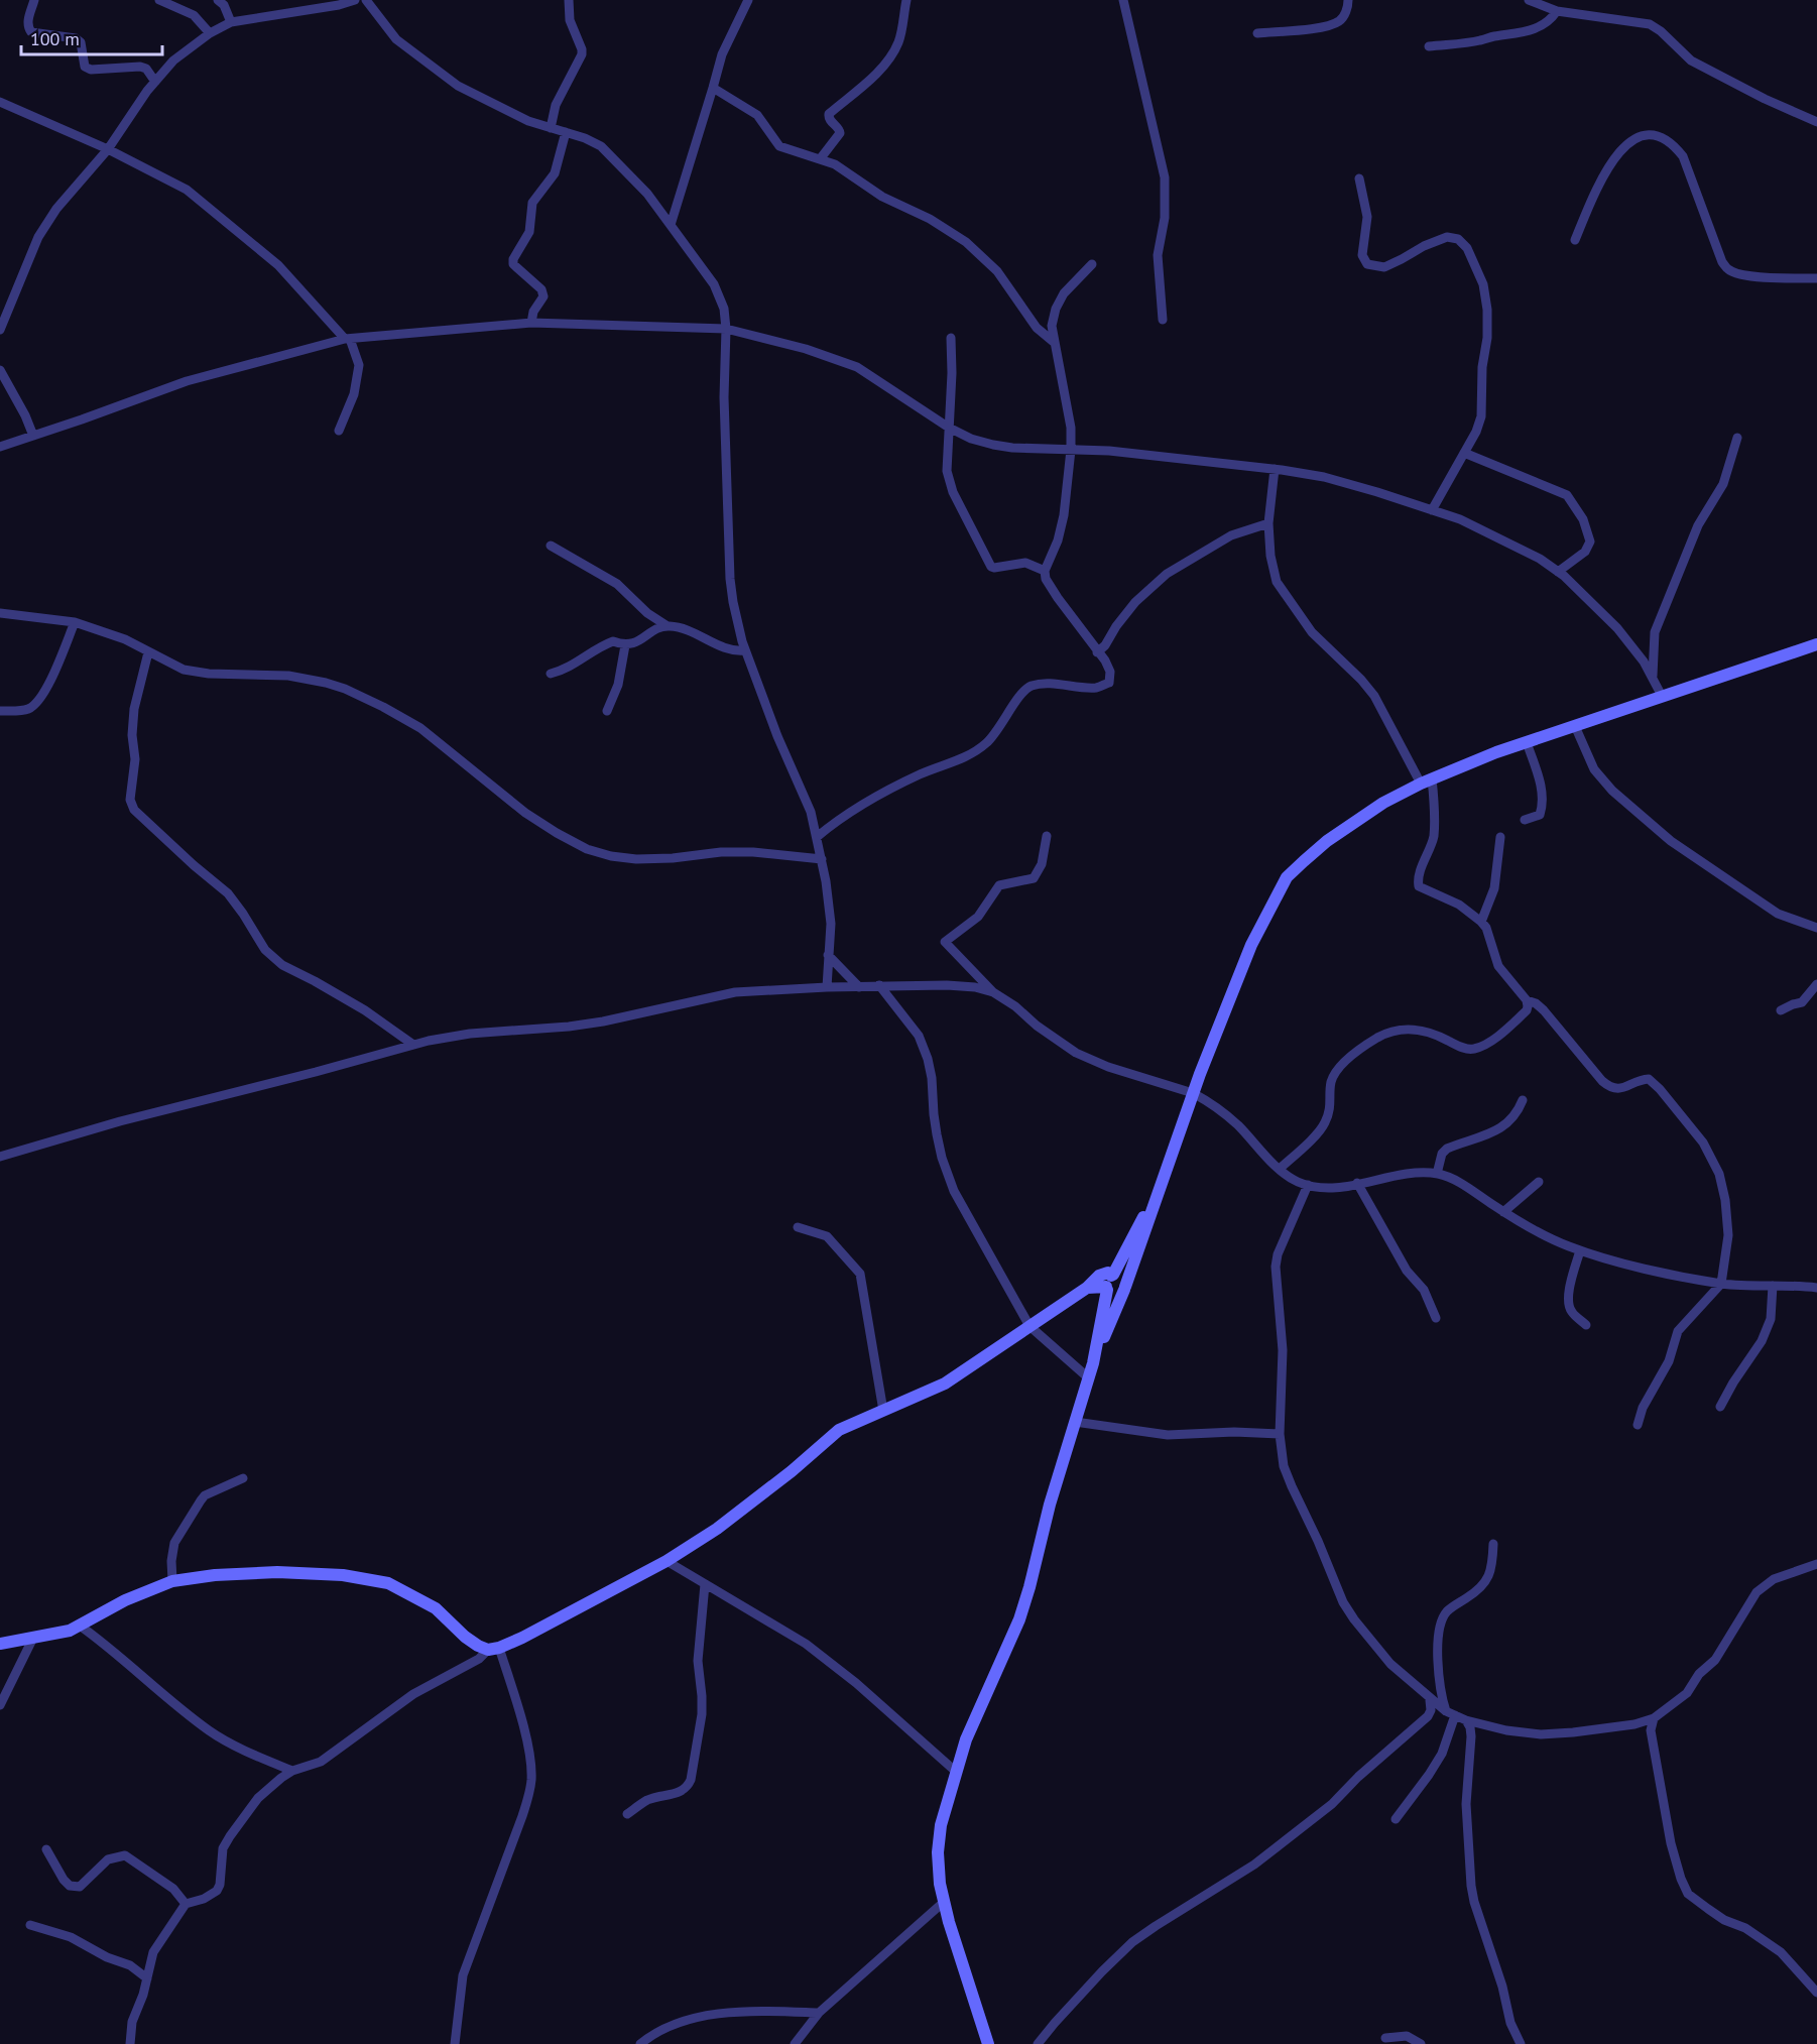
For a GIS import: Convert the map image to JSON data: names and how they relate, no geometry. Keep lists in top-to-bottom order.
{
  "scale_bar": "100 m"
}
